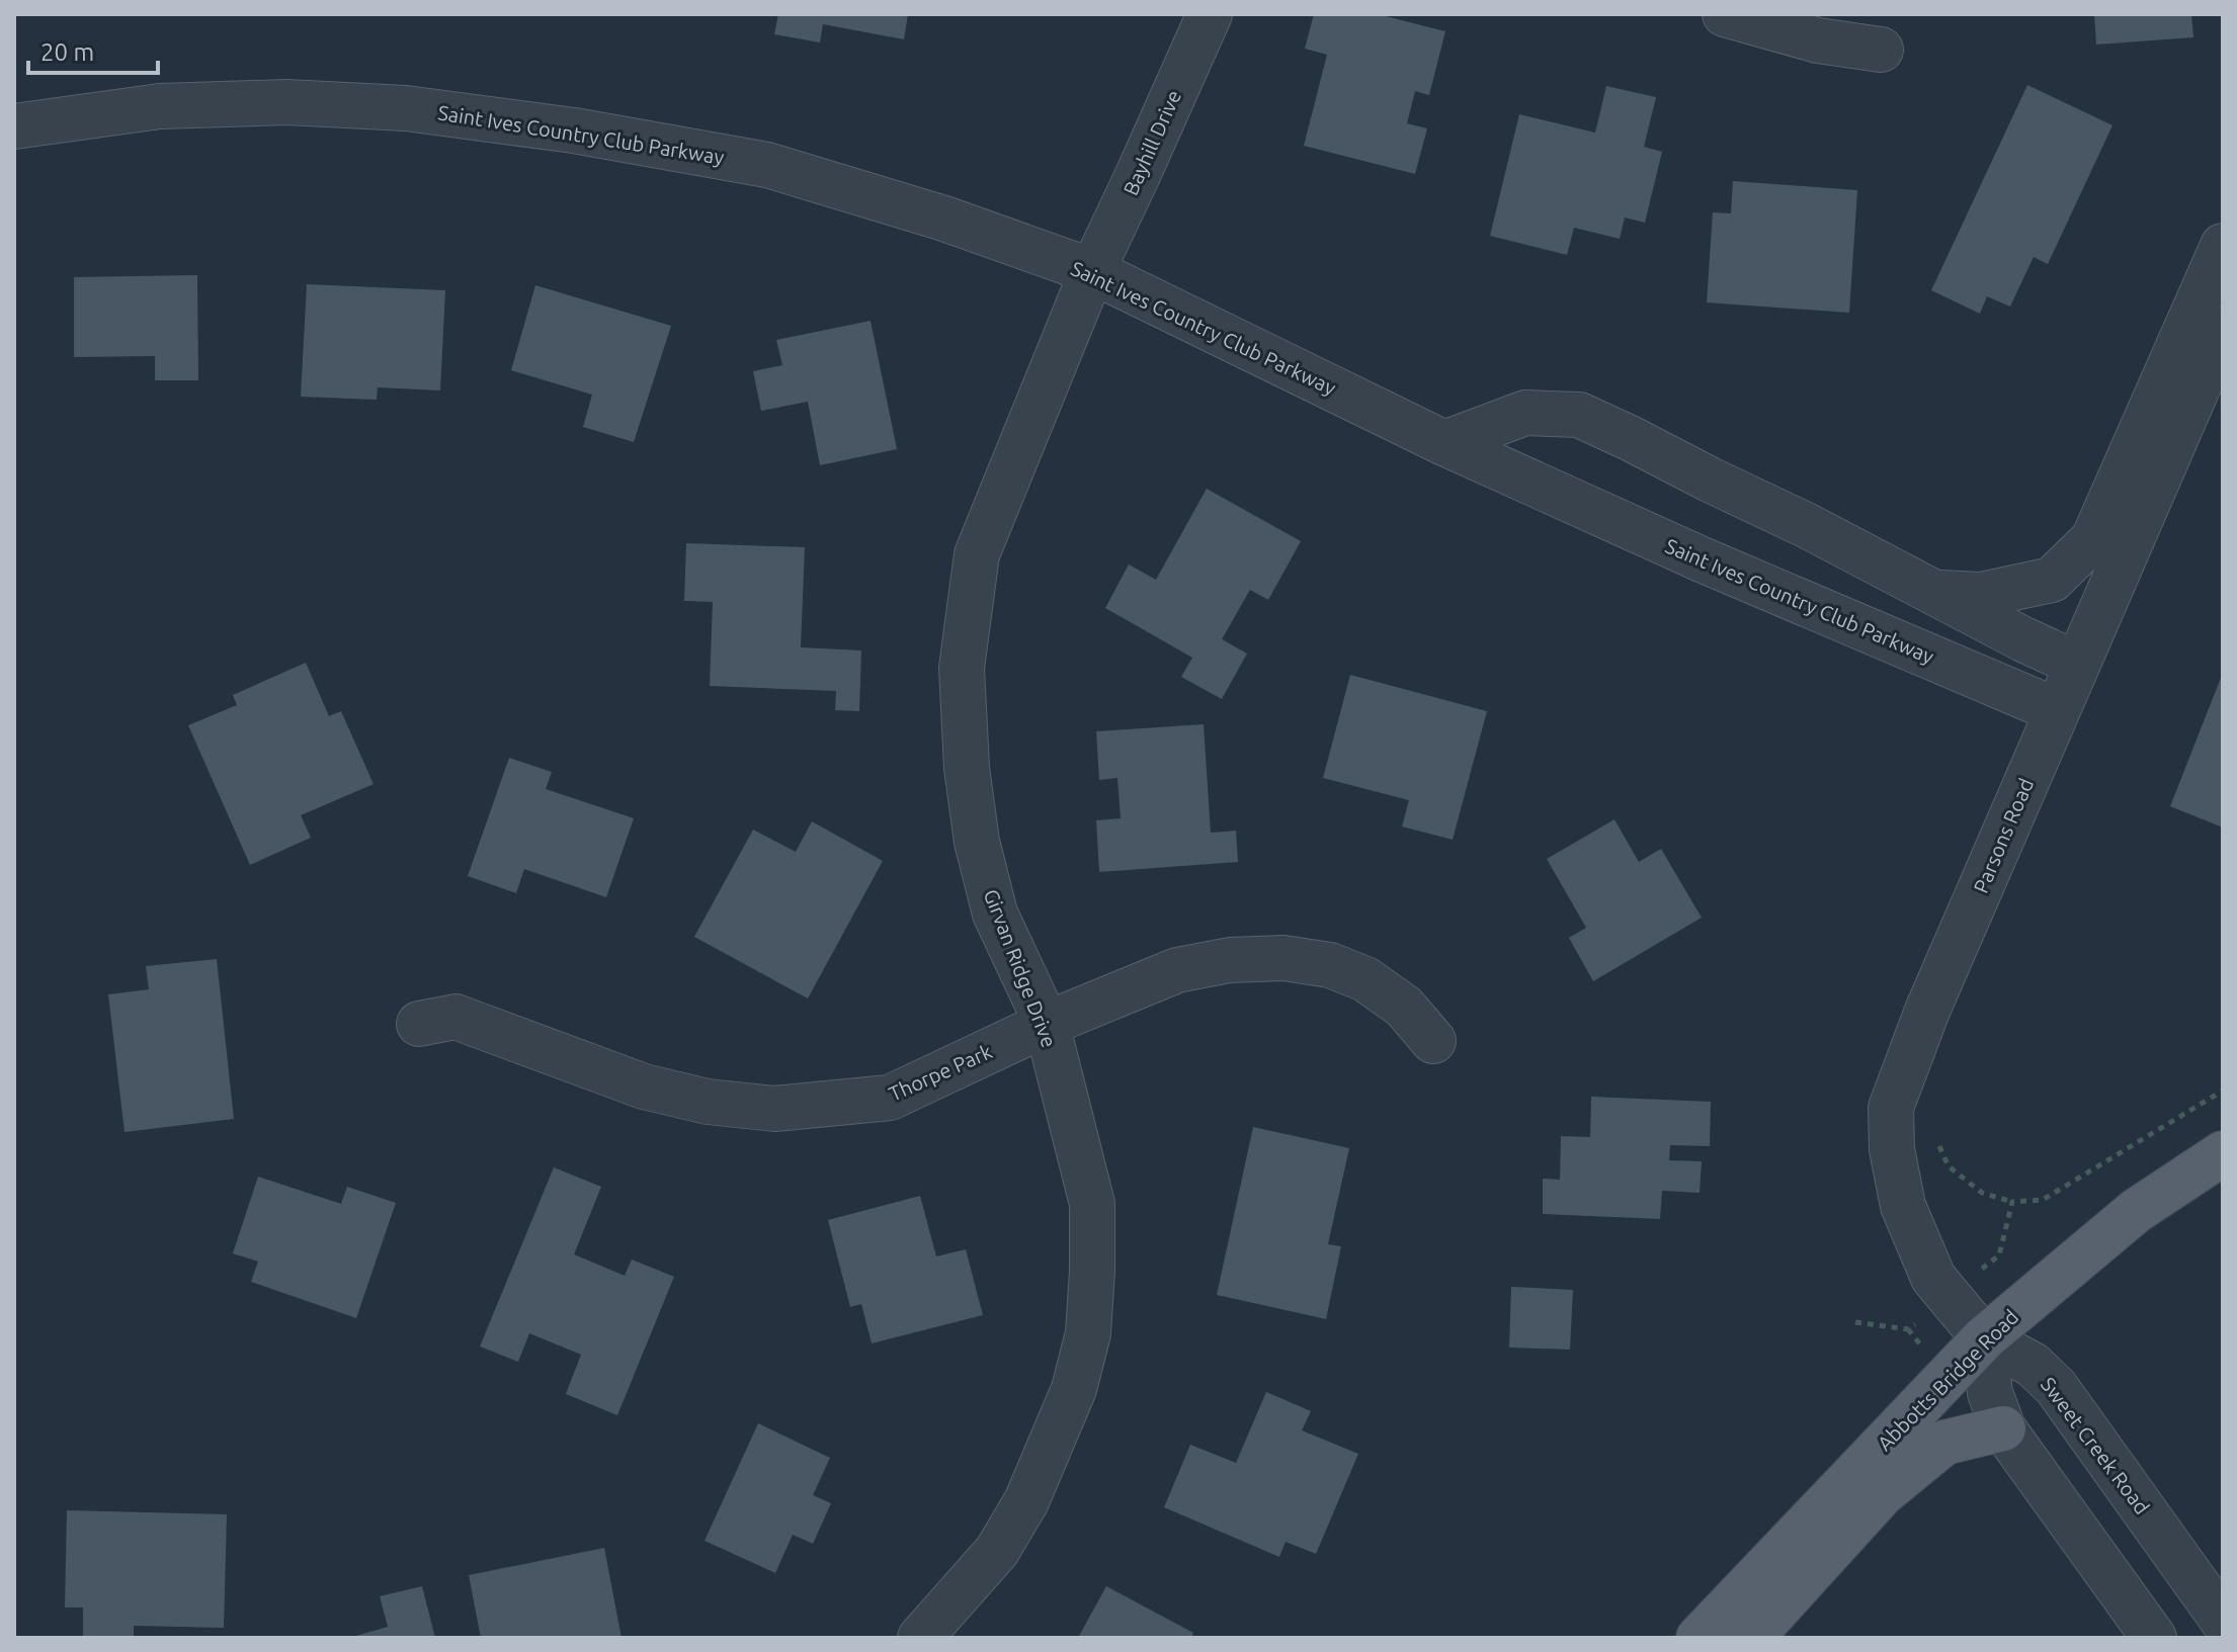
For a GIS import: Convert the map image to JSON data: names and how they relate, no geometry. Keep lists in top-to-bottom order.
{
  "streets": {
    "main road": ["Abbotts Bridge Road"],
    "street": [
      "Saint Ives Country Club Parkway",
      "Bayhill Drive",
      "Parsons Road",
      "Girvan Ridge Drive",
      "Thorpe Park",
      "Sweet Creek Road"
    ]
  },
  "crossings": [
    ["Saint Ives Country Club Parkway", "Bayhill Drive"],
    ["Saint Ives Country Club Parkway", "Parsons Road"],
    ["Saint Ives Country Club Parkway", "Girvan Ridge Drive"],
    ["Bayhill Drive", "Girvan Ridge Drive"],
    ["Parsons Road", "Abbotts Bridge Road"],
    ["Parsons Road", "Sweet Creek Road"],
    ["Girvan Ridge Drive", "Thorpe Park"],
    ["Abbotts Bridge Road", "Sweet Creek Road"]
  ],
  "scale_bar": "20 m"
}
